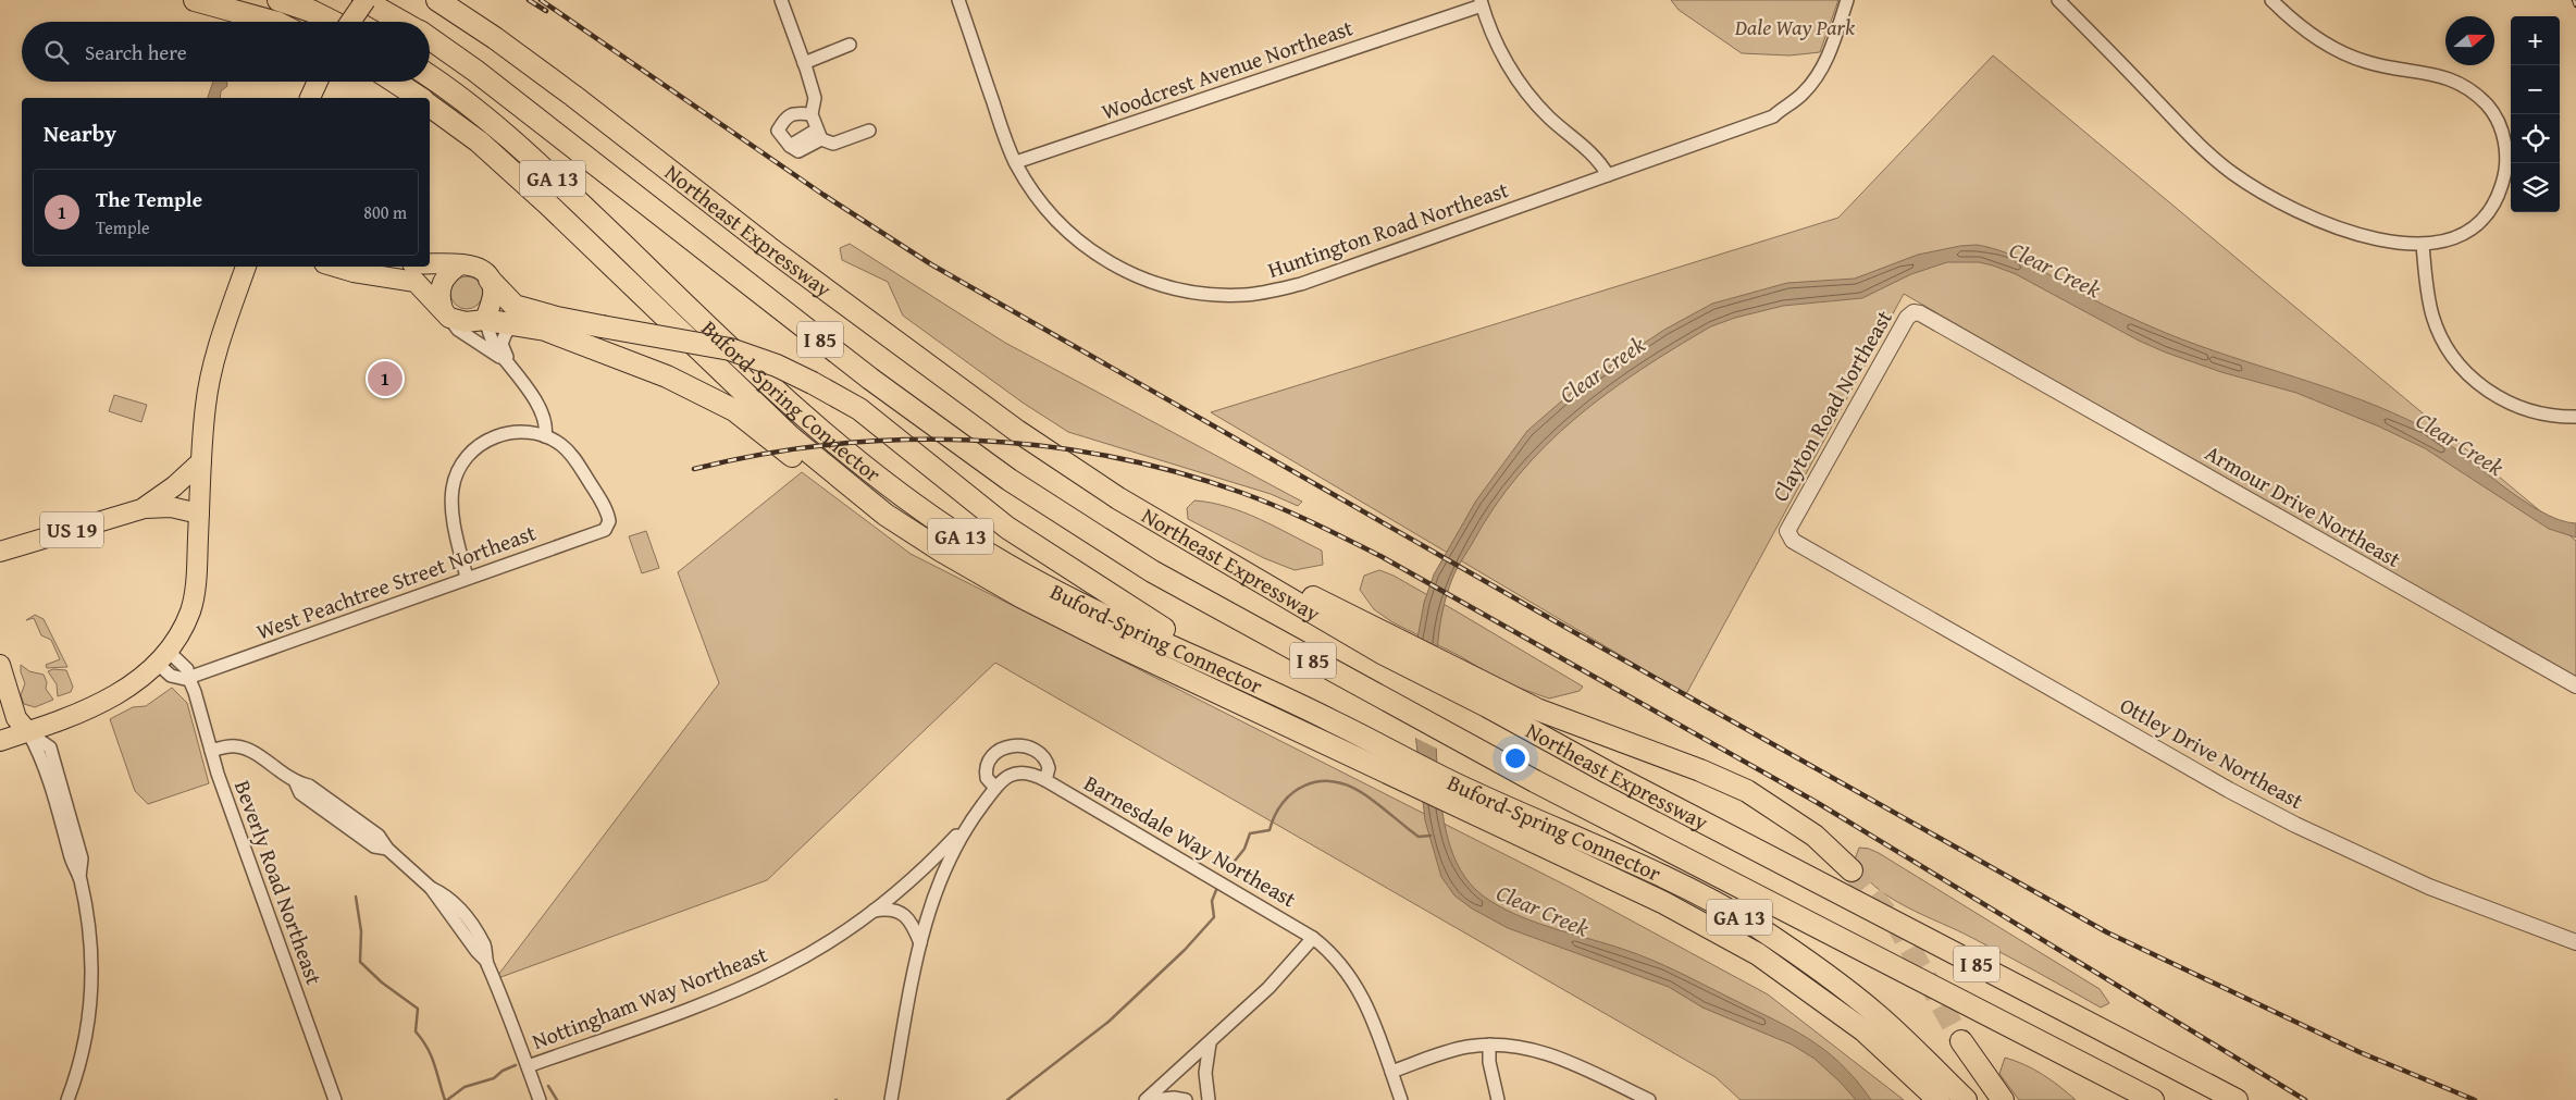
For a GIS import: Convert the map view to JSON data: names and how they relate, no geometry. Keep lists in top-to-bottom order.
{
  "streets": {
    "highway": [
      "GA 13",
      "Northeast Expressway",
      "I 85",
      "Buford-Spring Connector"
    ],
    "main road": ["US 19"],
    "street": [
      "Woodcrest Avenue Northeast",
      "Huntington Road Northeast",
      "Clayton Road Northeast",
      "Armour Drive Northeast",
      "West Peachtree Street Northeast",
      "Ottley Drive Northeast",
      "Barnesdale Way Northeast",
      "Beverly Road Northeast",
      "Nottingham Way Northeast"
    ]
  },
  "crossings": [
    ["Woodcrest Avenue Northeast", "Huntington Road Northeast"],
    ["Clayton Road Northeast", "Armour Drive Northeast"],
    ["Clayton Road Northeast", "Ottley Drive Northeast"],
    ["West Peachtree Street Northeast", "Beverly Road Northeast"],
    ["Barnesdale Way Northeast", "Nottingham Way Northeast"]
  ],
  "water": ["Clear Creek"],
  "parks": ["Dale Way Park"],
  "north": "right",
  "page": {
    "map_buttons": ["+", "−"],
    "search": "Search here",
    "heading": "Nearby",
    "list": [
      {
        "mark": "1",
        "name": "The Temple",
        "note": "Temple",
        "value": "800 m"
      }
    ],
    "pins": "1"
  }
}
